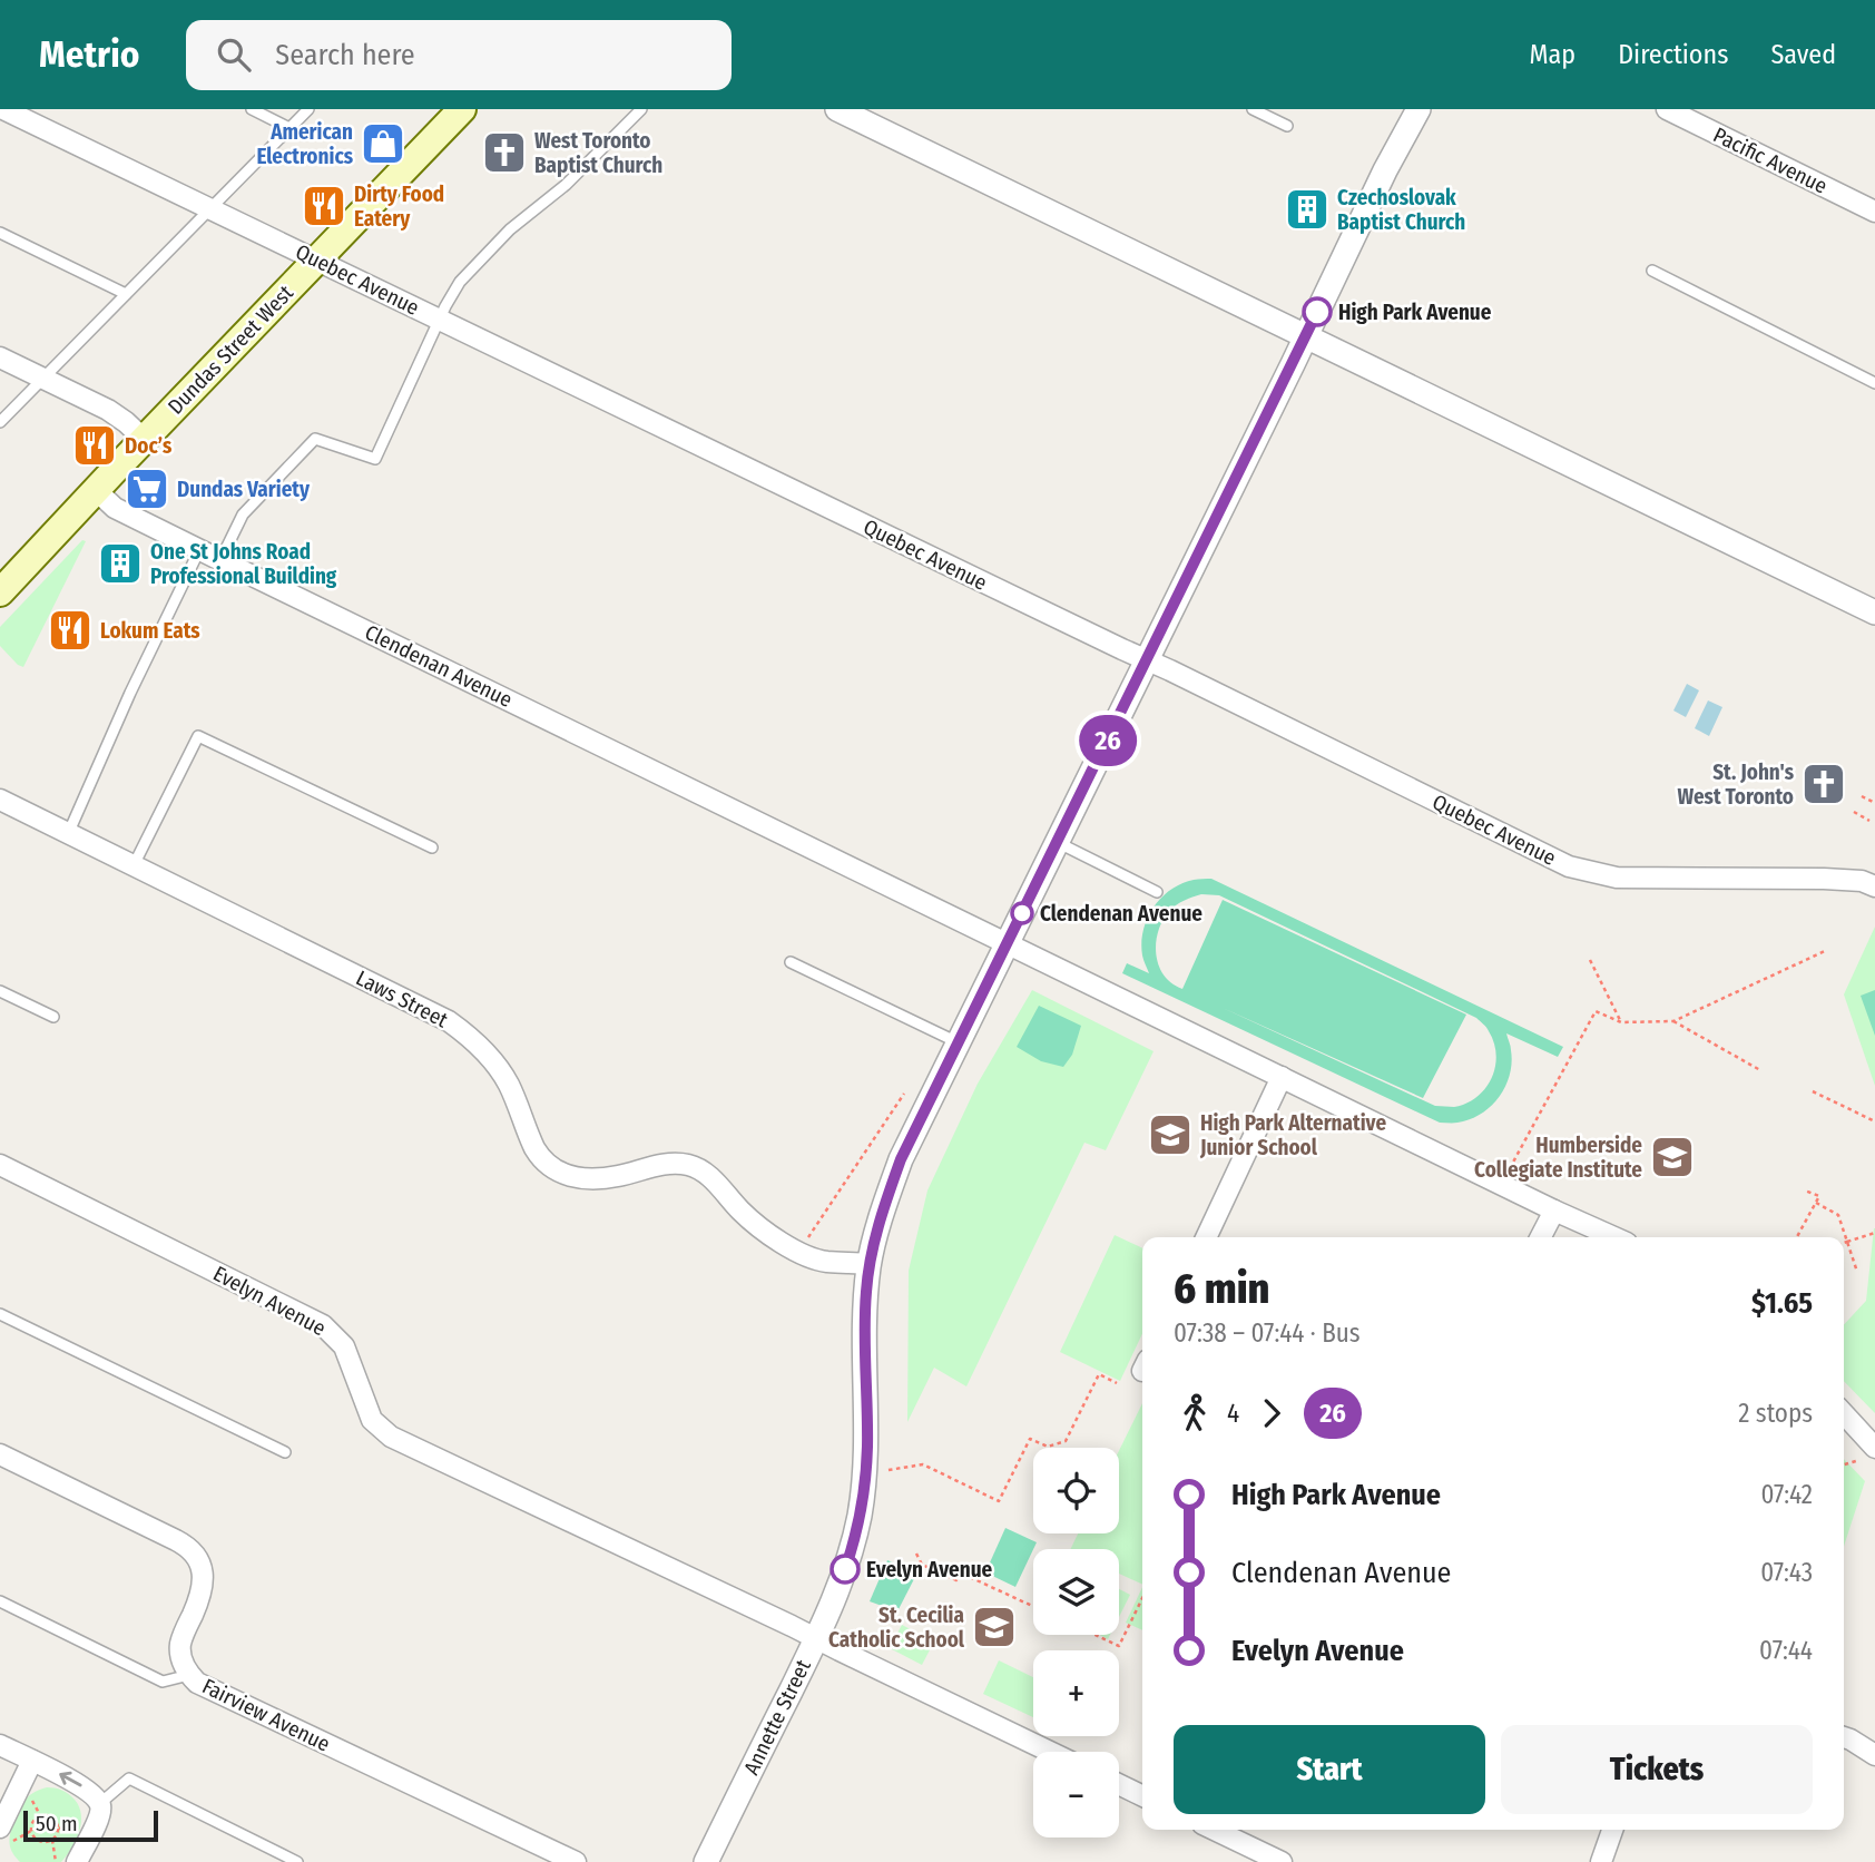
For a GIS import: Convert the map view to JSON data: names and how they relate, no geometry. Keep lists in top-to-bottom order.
{
  "streets": {
    "main road": ["Dundas Street West"],
    "street": [
      "Pacific Avenue",
      "Quebec Avenue",
      "Clendenan Avenue",
      "Laws Street",
      "Evelyn Avenue",
      "Fairview Avenue",
      "Annette Street"
    ]
  },
  "crossings": [
    ["Quebec Avenue", "Dundas Street West"],
    ["Quebec Avenue", "Annette Street"],
    ["Dundas Street West", "Clendenan Avenue"],
    ["Clendenan Avenue", "Annette Street"],
    ["Laws Street", "Annette Street"],
    ["Evelyn Avenue", "Annette Street"]
  ],
  "places": {
    "shop": ["American Electronics"],
    "church": ["West Toronto Baptist Church", "St. John's West Toronto"],
    "restaurant": ["Dirty Food Eatery", "Doc’s", "Lokum Eats"],
    "building": ["Czechoslovak Baptist Church", "One St Johns Road Professional Building"],
    "other": ["High Park Avenue", "Clendenan Avenue", "Evelyn Avenue"],
    "supermarket": ["Dundas Variety"],
    "school or university": ["High Park Alternative Junior School", "Humberside Collegiate Institute", "St. Cecilia Catholic School"]
  },
  "lines": ["bus line 26"],
  "scale_bar": "50 m",
  "page": {
    "header": "Metrio",
    "search": "Search here",
    "nav": ["Map", "Directions", "Saved"],
    "on_map": "26",
    "heading": ["6 min", "07:38 – 07:44 · Bus", "$1.65"],
    "legs": ["4", "26", "2 stops"],
    "map_buttons": ["+", "−"],
    "list": [
      {
        "name": "High Park Avenue",
        "value": "07:42"
      },
      {
        "name": "Clendenan Avenue",
        "value": "07:43"
      },
      {
        "name": "Evelyn Avenue",
        "value": "07:44"
      }
    ],
    "buttons": ["Start", "Tickets"],
    "scale": "50 m"
  }
}
